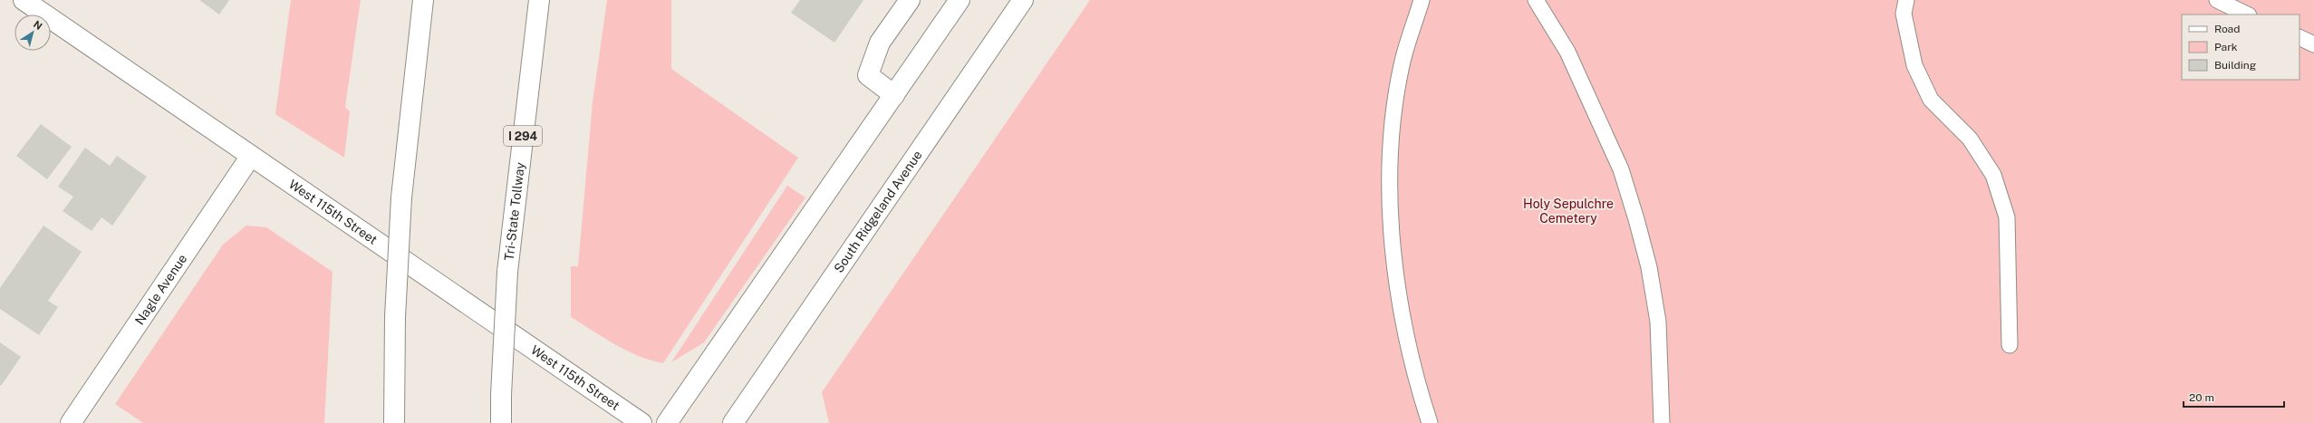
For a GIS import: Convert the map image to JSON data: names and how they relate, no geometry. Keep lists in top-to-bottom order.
{
  "streets": {
    "main road": [
      "I 294",
      "Tri-State Tollway",
      "South Ridgeland Avenue",
      "West 115th Street",
      "Nagle Avenue"
    ]
  },
  "crossings": [
    ["West 115th Street", "Nagle Avenue"]
  ],
  "parks": ["Holy Sepulchre Cemetery"],
  "legend": ["Road", "Park", "Building"],
  "scale_bar": "20 m",
  "north": "top right"
}
